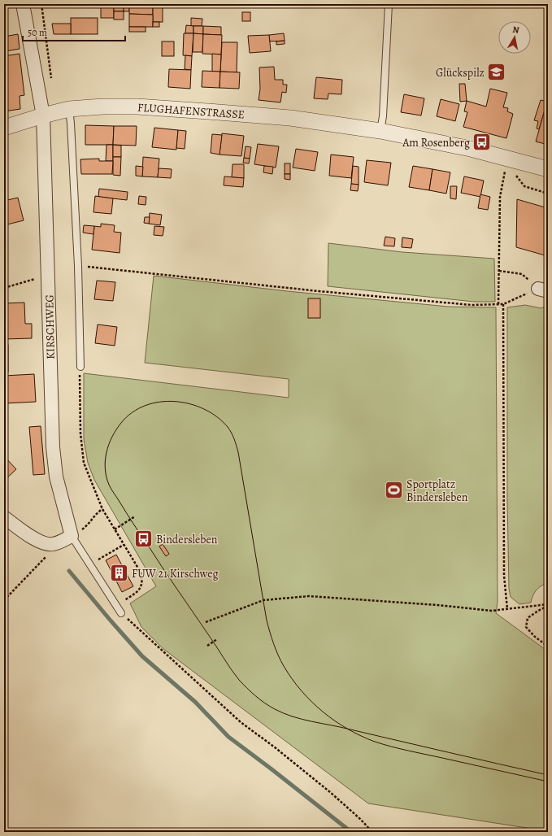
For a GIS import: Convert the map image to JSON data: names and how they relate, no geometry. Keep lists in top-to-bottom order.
{
  "streets": {
    "street": ["FLUGHAFENSTRASSE", "KIRSCHWEG"]
  },
  "crossings": [
    ["FLUGHAFENSTRASSE", "KIRSCHWEG"]
  ],
  "places": {
    "school or university": ["Glückspilz"],
    "bus stop": ["Am Rosenberg", "Bindersleben"],
    "sports": ["Sportplatz Bindersleben"],
    "building": ["FUW 21 Kirschweg"]
  },
  "scale_bar": "50 m",
  "north": "top"
}
